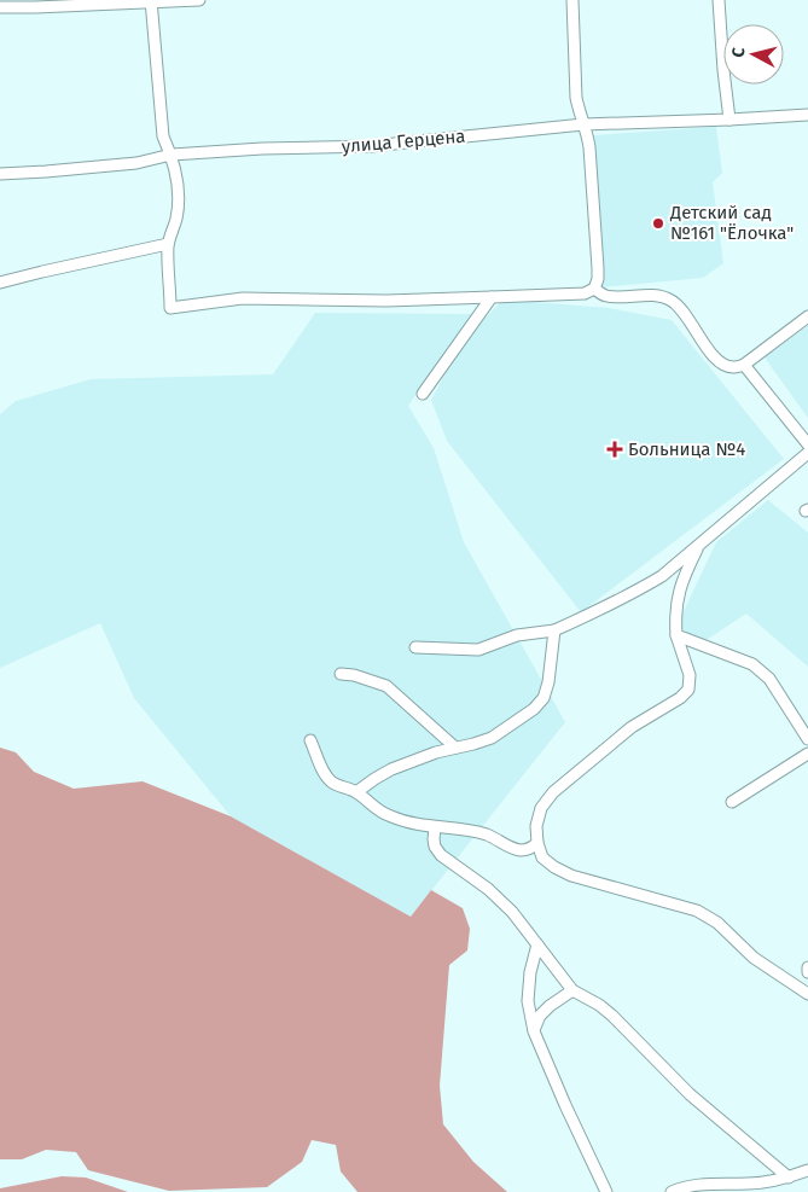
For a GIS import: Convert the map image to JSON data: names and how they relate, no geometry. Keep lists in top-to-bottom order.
{
  "streets": {
    "street": ["улица Герцена"]
  },
  "places": {
    "other": ["Детский сад №161 \"Ёлочка\""],
    "health": ["Больница №4"]
  },
  "north": "left"
}
